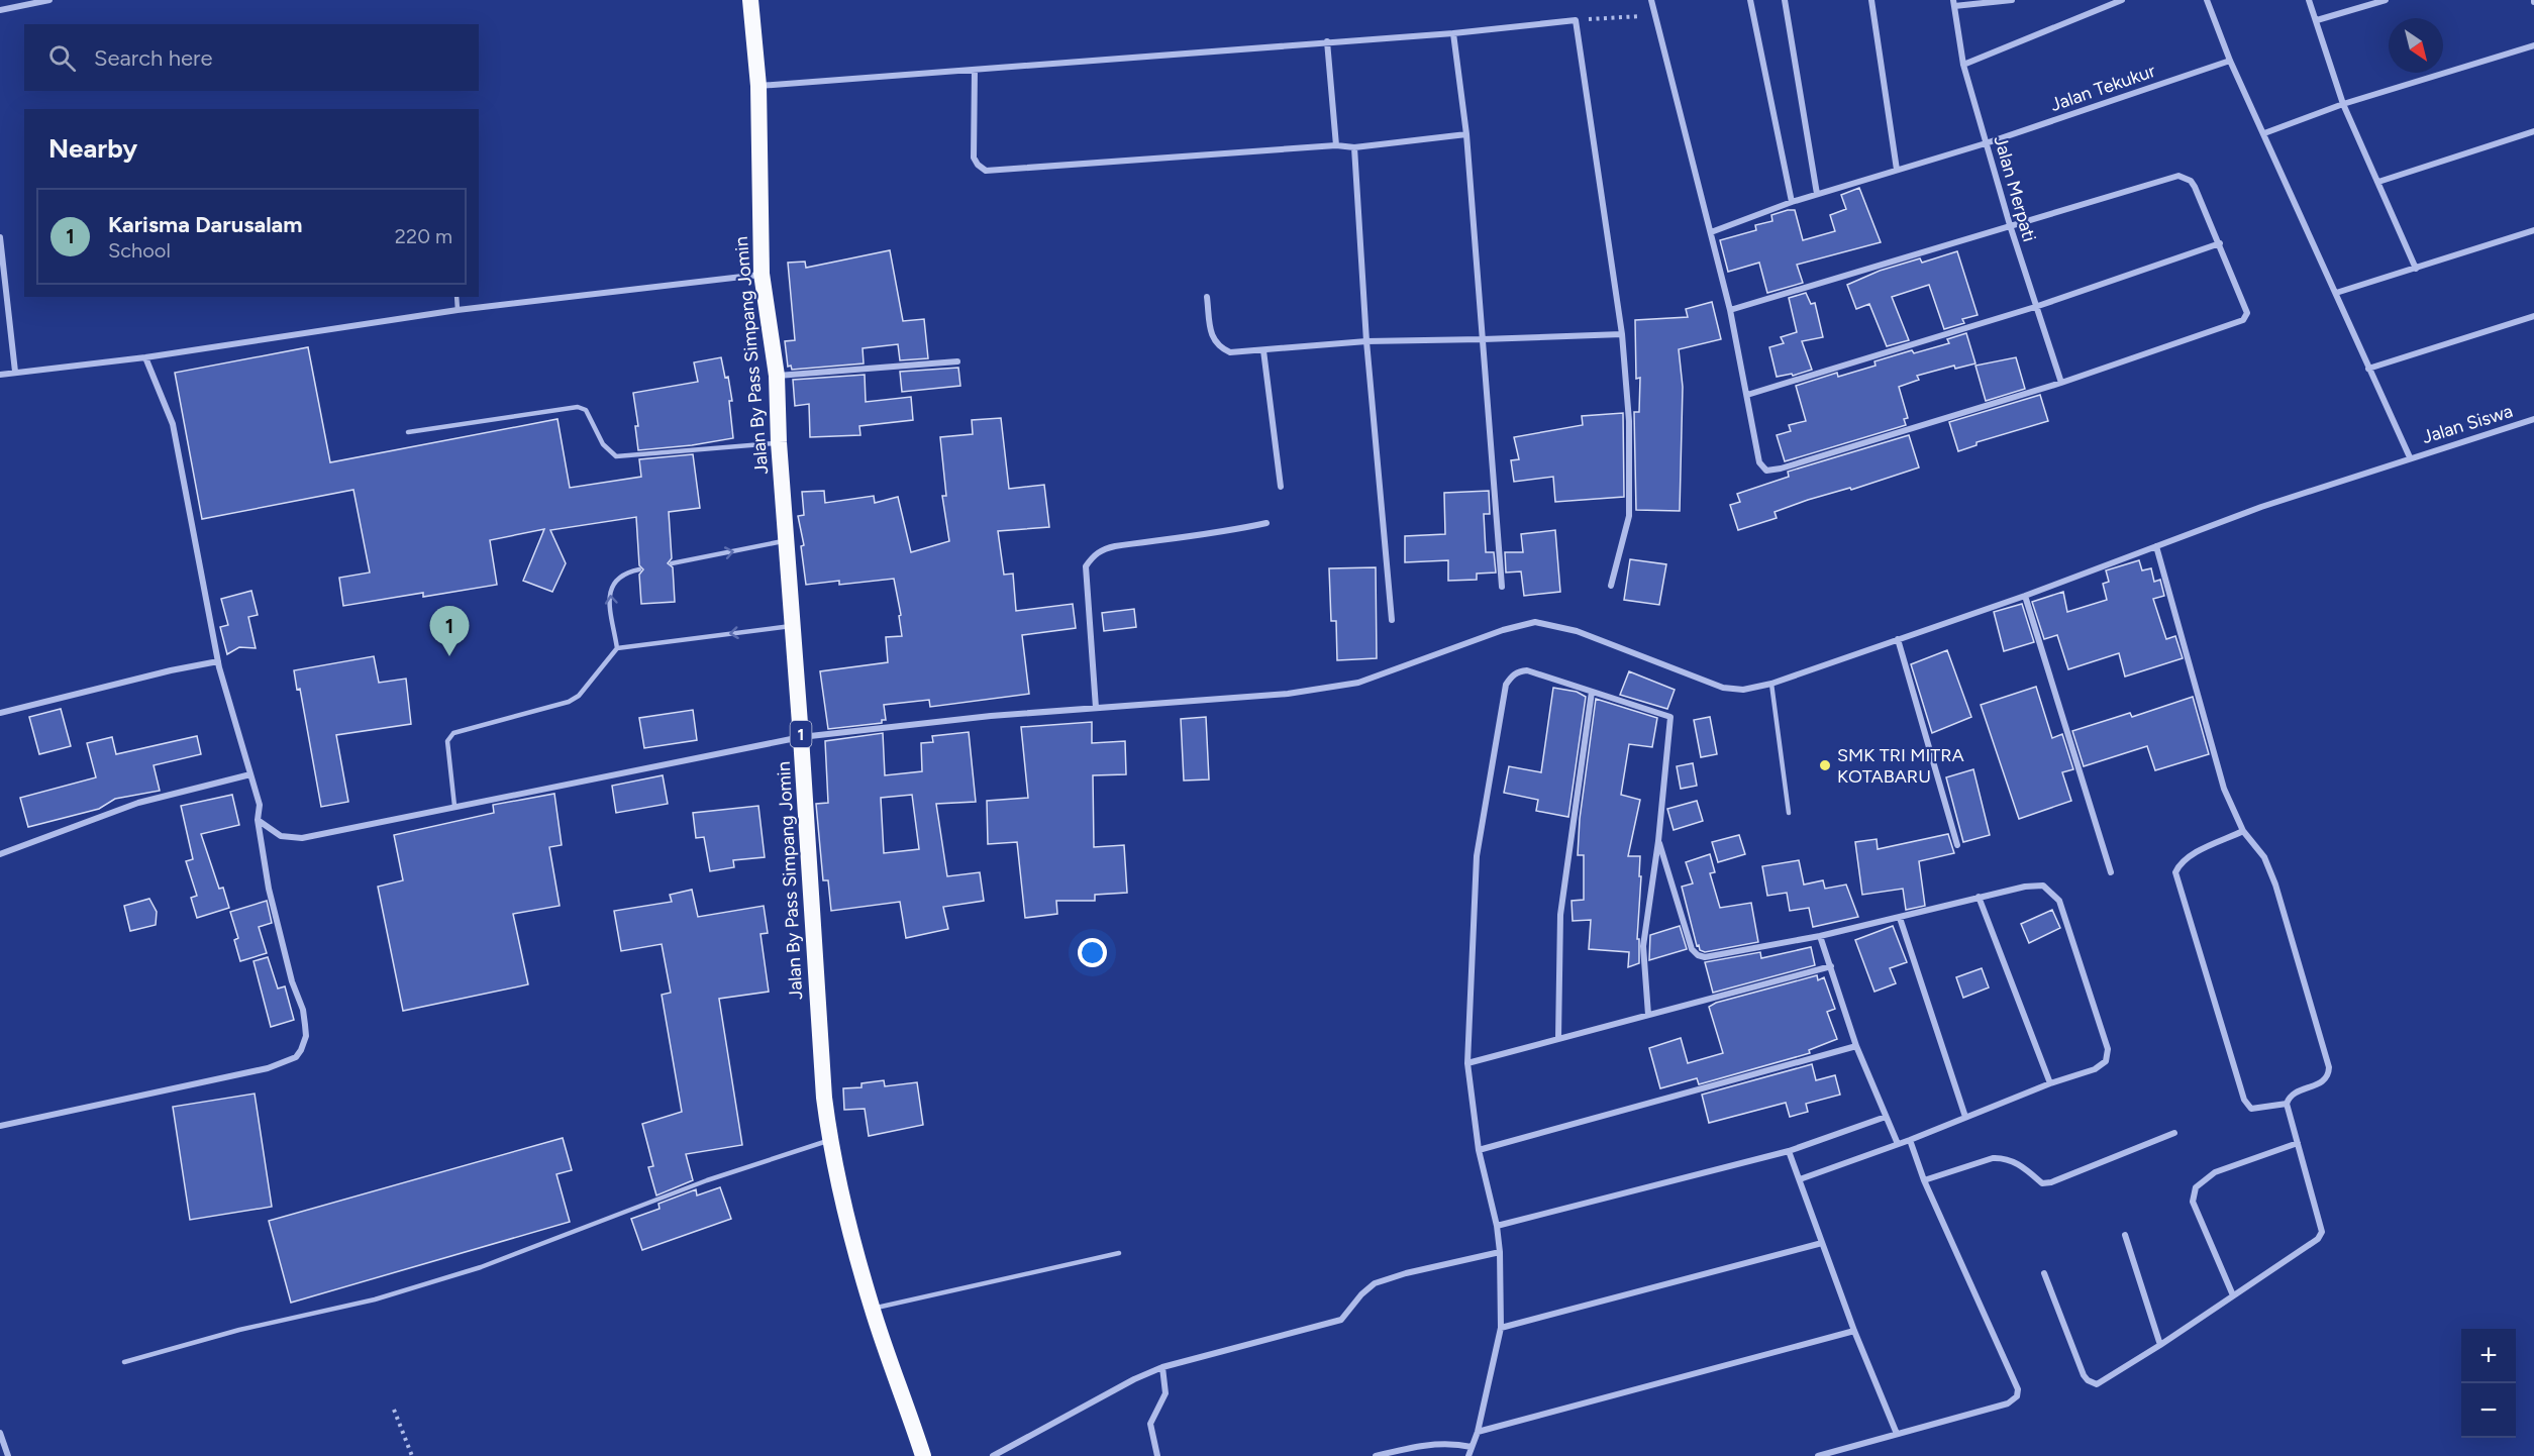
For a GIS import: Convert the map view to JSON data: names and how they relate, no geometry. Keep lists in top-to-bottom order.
{
  "streets": {
    "highway": ["Jalan By Pass Simpang Jomin", "1"],
    "street": ["Jalan Tekukur", "Jalan Merpati", "Jalan Siswa"]
  },
  "crossings": [
    ["Jalan Tekukur", "Jalan Merpati"],
    ["Jalan By Pass Simpang Jomin", "Jalan Siswa"]
  ],
  "places": ["SMK TRI MITRA KOTABARU"],
  "north": "bottom right",
  "page": {
    "search": "Search here",
    "heading": "Nearby",
    "list": [
      {
        "mark": "1",
        "name": "Karisma Darusalam",
        "note": "School",
        "value": "220 m"
      }
    ],
    "pins": "1",
    "map_buttons": ["+", "−"]
  }
}
